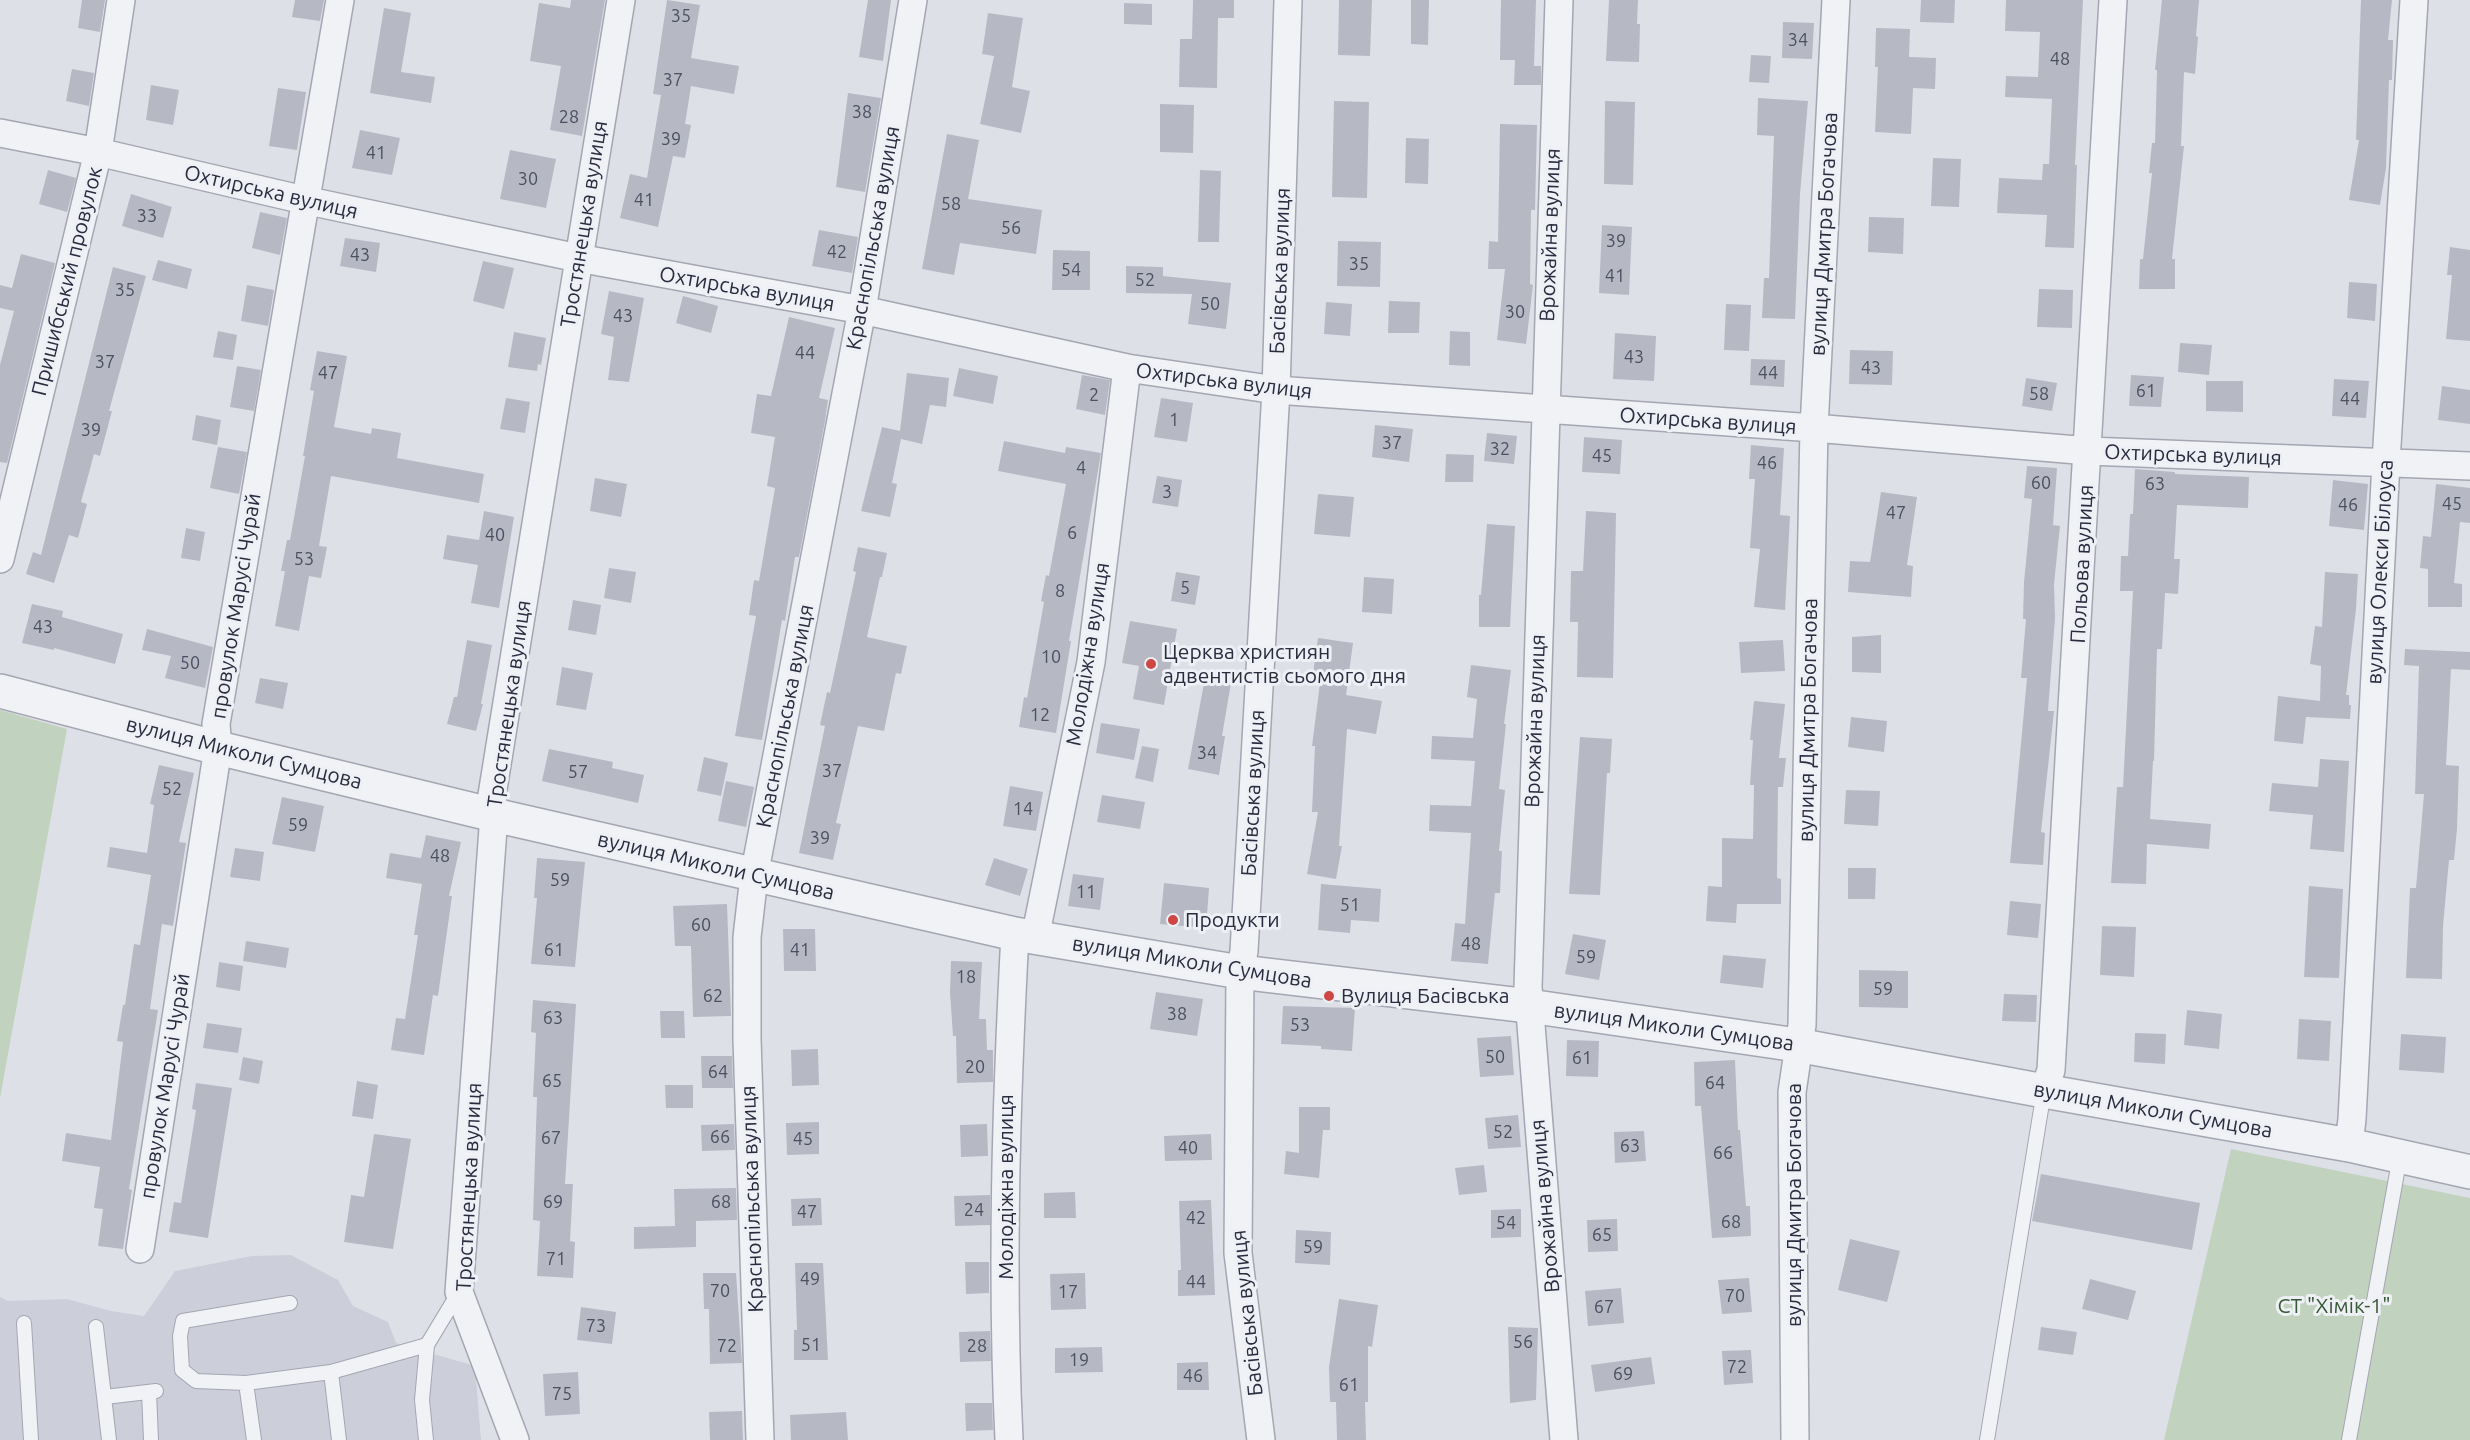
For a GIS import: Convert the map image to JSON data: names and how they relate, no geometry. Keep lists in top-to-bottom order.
{
  "streets": {
    "street": [
      "Охтирська вулиця",
      "Тростянецька вулиця",
      "вулиця Дмитра Богачова",
      "Врожайна вулиця",
      "Краснопільська вулиця",
      "Басівська вулиця",
      "Пришибський провулок",
      "Польова вулиця",
      "вулиця Олекси Білоуса",
      "провулок Марусі Чурай",
      "Молодіжна вулиця",
      "вулиця Миколи Сумцова"
    ]
  },
  "crossings": [
    ["Охтирська вулиця", "Тростянецька вулиця"],
    ["Охтирська вулиця", "вулиця Дмитра Богачова"],
    ["Охтирська вулиця", "Врожайна вулиця"],
    ["Охтирська вулиця", "Краснопільська вулиця"],
    ["Охтирська вулиця", "Басівська вулиця"],
    ["Охтирська вулиця", "Пришибський провулок"],
    ["Охтирська вулиця", "Польова вулиця"],
    ["Охтирська вулиця", "вулиця Олекси Білоуса"],
    ["Охтирська вулиця", "провулок Марусі Чурай"],
    ["Охтирська вулиця", "Молодіжна вулиця"],
    ["Тростянецька вулиця", "вулиця Миколи Сумцова"],
    ["вулиця Дмитра Богачова", "вулиця Миколи Сумцова"],
    ["Врожайна вулиця", "вулиця Миколи Сумцова"],
    ["Краснопільська вулиця", "вулиця Миколи Сумцова"],
    ["Басівська вулиця", "вулиця Миколи Сумцова"],
    ["Польова вулиця", "вулиця Миколи Сумцова"],
    ["вулиця Олекси Білоуса", "вулиця Миколи Сумцова"],
    ["провулок Марусі Чурай", "вулиця Миколи Сумцова"],
    ["Молодіжна вулиця", "вулиця Миколи Сумцова"]
  ],
  "parks": ["СТ \"Хімік-1\""],
  "places": ["Церква християн адвентистів сьомого дня", "Продукти", "Вулиця Басівська"],
  "house_numbers": [
    "35",
    "34",
    "48",
    "37",
    "38",
    "28",
    "39",
    "41",
    "30",
    "41",
    "58",
    "33",
    "56",
    "39",
    "42",
    "43",
    "35",
    "54",
    "41",
    "52",
    "35",
    "50",
    "30",
    "43",
    "44",
    "43",
    "37",
    "43",
    "47",
    "44",
    "61",
    "58",
    "2",
    "44",
    "1",
    "39",
    "37",
    "32",
    "45",
    "46",
    "4",
    "60",
    "63",
    "3",
    "45",
    "46",
    "47",
    "6",
    "40",
    "53",
    "5",
    "8",
    "43",
    "10",
    "50",
    "12",
    "34",
    "37",
    "57",
    "52",
    "14",
    "59",
    "39",
    "48",
    "59",
    "11",
    "51",
    "60",
    "48",
    "61",
    "41",
    "59",
    "18",
    "59",
    "62",
    "38",
    "63",
    "53",
    "50",
    "61",
    "20",
    "64",
    "65",
    "64",
    "52",
    "66",
    "67",
    "45",
    "63",
    "40",
    "66",
    "69",
    "68",
    "24",
    "47",
    "42",
    "68",
    "54",
    "65",
    "59",
    "71",
    "49",
    "44",
    "70",
    "17",
    "70",
    "67",
    "73",
    "56",
    "51",
    "72",
    "28",
    "19",
    "72",
    "69",
    "46",
    "61",
    "75"
  ]
}
